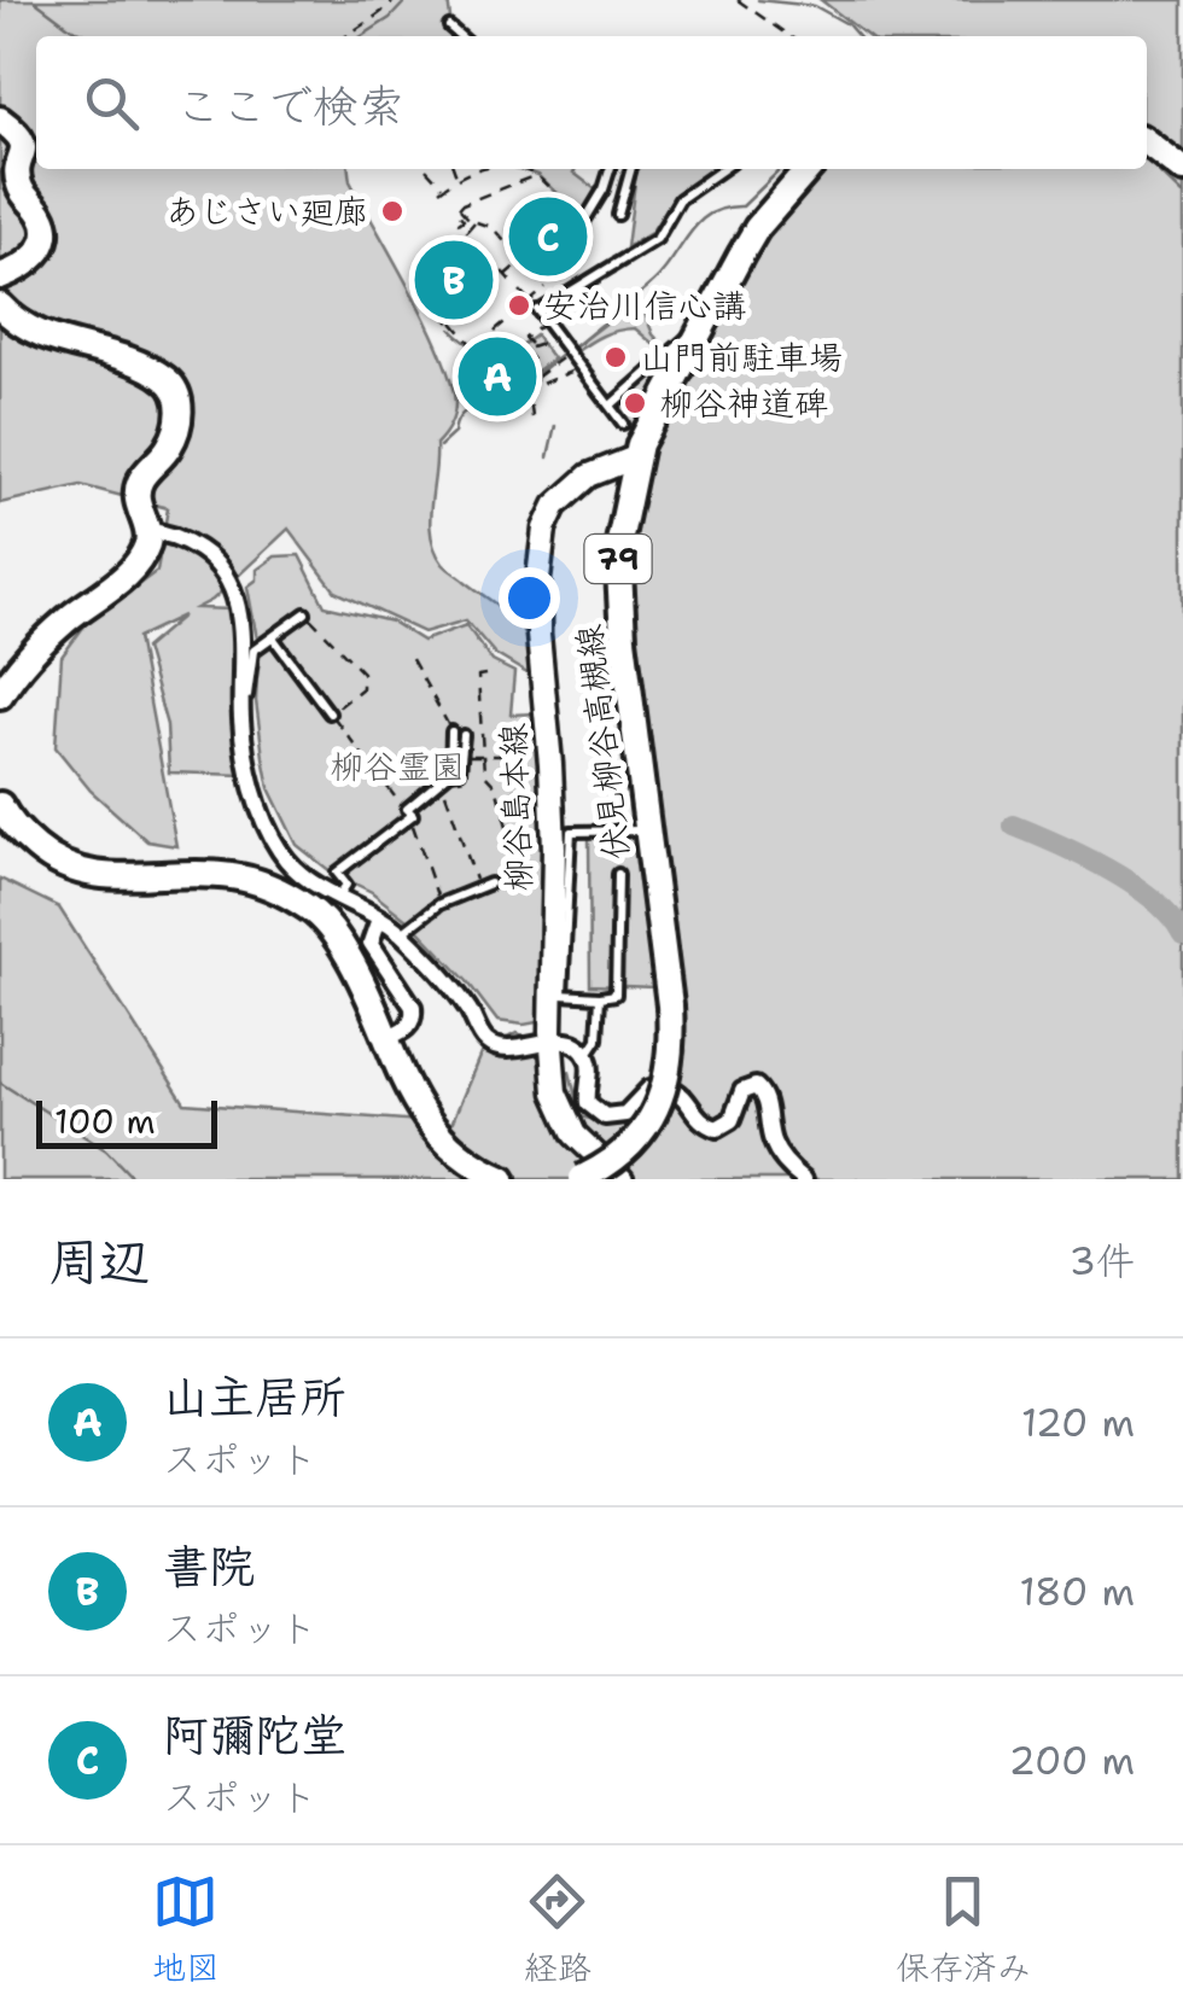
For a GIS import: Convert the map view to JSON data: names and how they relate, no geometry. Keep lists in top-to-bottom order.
{
  "streets": {
    "main road": ["79", "伏見柳谷高槻線", "柳谷島本線"]
  },
  "crossings": [
    ["伏見柳谷高槻線", "柳谷島本線"]
  ],
  "parks": ["柳谷霊園"],
  "places": [
    "あじさい廻廊",
    "安治川信心講",
    "山門前駐車場",
    "柳谷神道碑"
  ],
  "scale_bar": "100 m",
  "page": {
    "search": "ここで検索",
    "pins": ["C", "B", "A"],
    "scale": "100 m",
    "heading": ["周辺", "3件"],
    "list": [
      {
        "mark": "A",
        "name": "山主居所",
        "note": "スポット",
        "value": "120 m"
      },
      {
        "mark": "B",
        "name": "書院",
        "note": "スポット",
        "value": "180 m"
      },
      {
        "mark": "C",
        "name": "阿彌陀堂",
        "note": "スポット",
        "value": "200 m"
      }
    ],
    "nav": ["地図", "経路", "保存済み"]
  }
}
